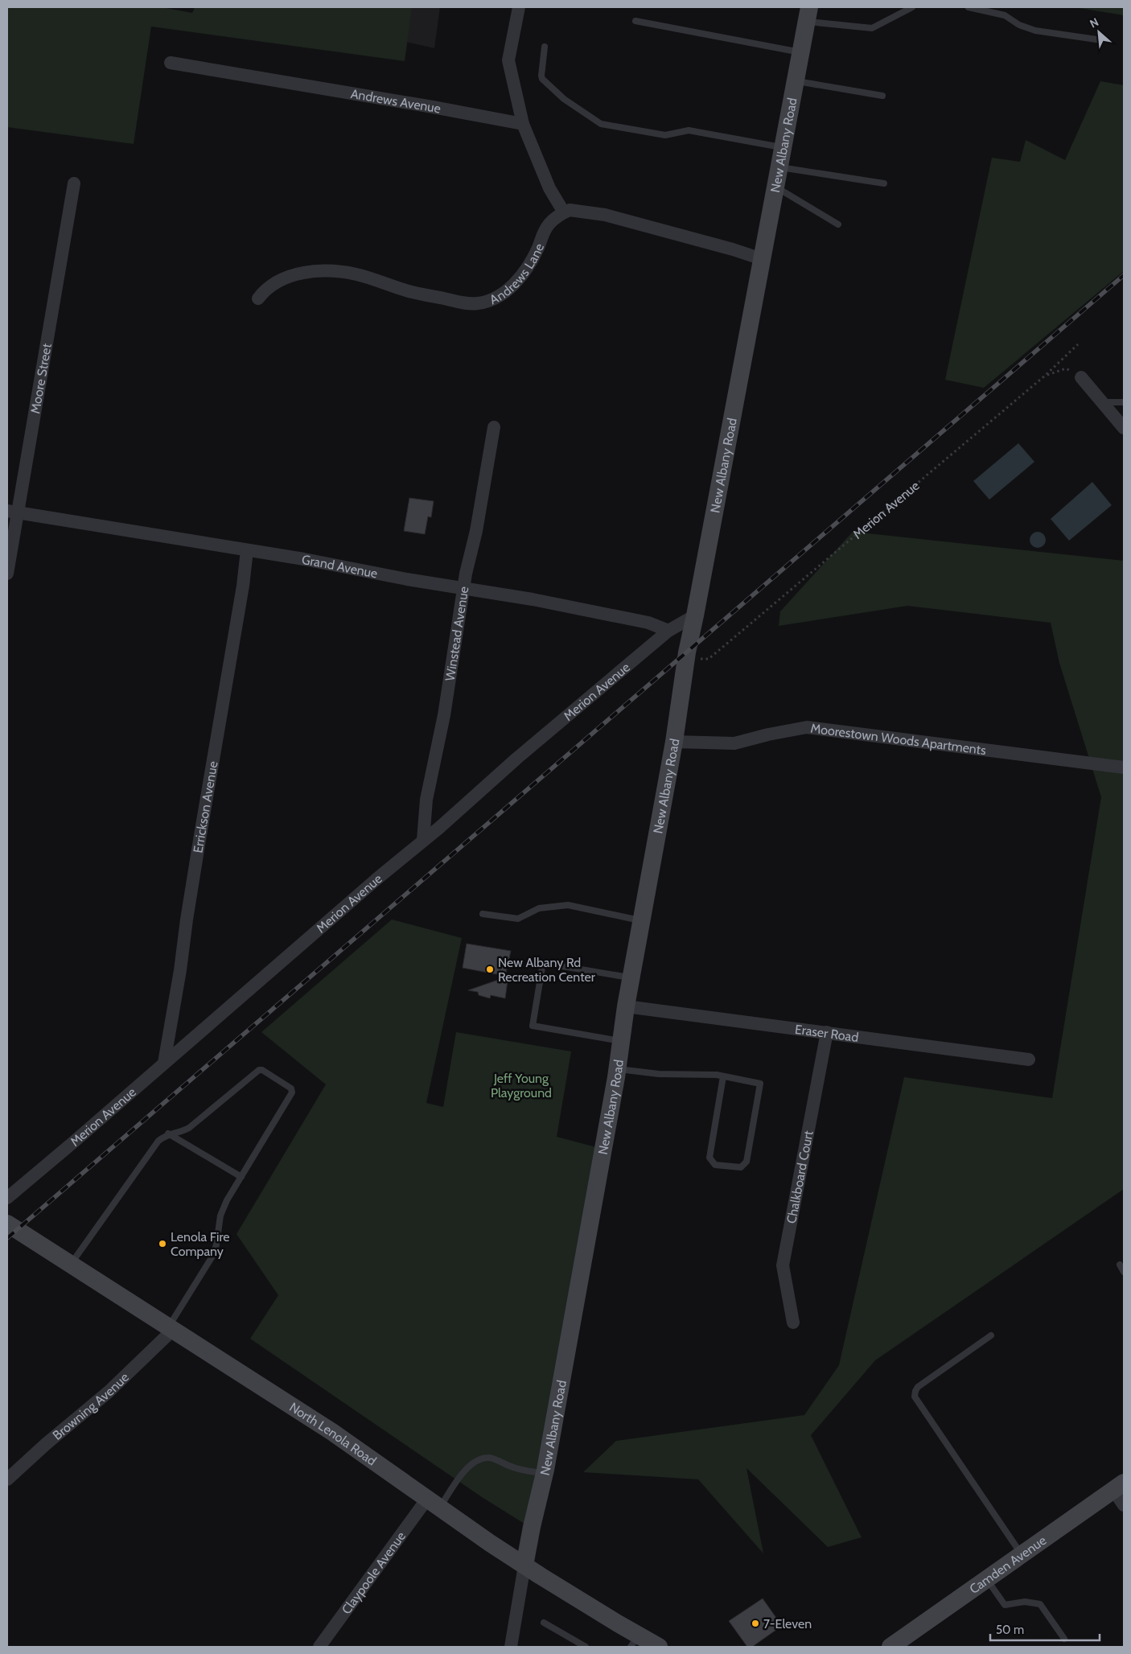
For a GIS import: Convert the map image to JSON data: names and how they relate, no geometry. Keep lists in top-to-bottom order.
{
  "streets": {
    "main road": ["New Albany Road", "North Lenola Road", "Camden Avenue"],
    "street": [
      "Andrews Avenue",
      "Andrews Lane",
      "Moore Street",
      "Merion Avenue",
      "Grand Avenue",
      "Winstead Avenue",
      "Moorestown Woods Apartments",
      "Errickson Avenue",
      "Eraser Road",
      "Chalkboard Court",
      "Browning Avenue",
      "Claypoole Avenue"
    ]
  },
  "crossings": [
    ["New Albany Road", "Merion Avenue"],
    ["New Albany Road", "Moorestown Woods Apartments"],
    ["New Albany Road", "Eraser Road"],
    ["New Albany Road", "North Lenola Road"],
    ["Moore Street", "Grand Avenue"],
    ["Merion Avenue", "Grand Avenue"],
    ["Merion Avenue", "Winstead Avenue"],
    ["Merion Avenue", "Errickson Avenue"],
    ["Grand Avenue", "Winstead Avenue"],
    ["Grand Avenue", "Errickson Avenue"],
    ["Eraser Road", "Chalkboard Court"],
    ["Browning Avenue", "North Lenola Road"],
    ["North Lenola Road", "Claypoole Avenue"]
  ],
  "parks": ["Jeff Young Playground"],
  "places": ["New Albany Rd Recreation Center", "Lenola Fire Company", "7-Eleven"],
  "scale_bar": "50 m",
  "north": "top left"
}
